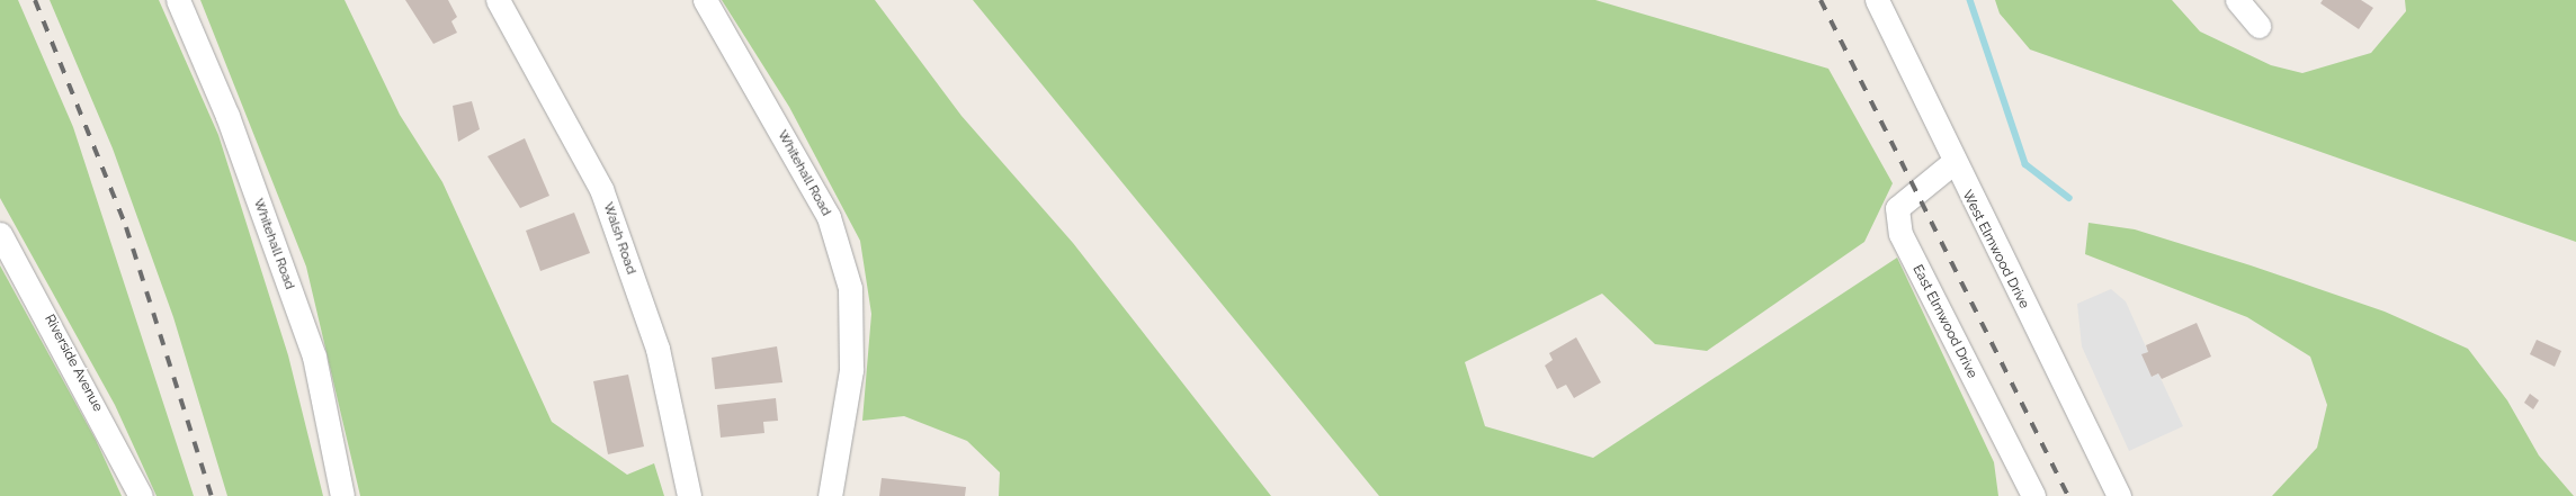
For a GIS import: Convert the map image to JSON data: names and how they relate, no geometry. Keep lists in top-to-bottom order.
{
  "streets": {
    "street": [
      "Whitehall Road",
      "Walsh Road",
      "West Elmwood Drive",
      "East Elmwood Drive",
      "Riverside Avenue"
    ]
  },
  "crossings": [
    ["West Elmwood Drive", "East Elmwood Drive"]
  ]
}
